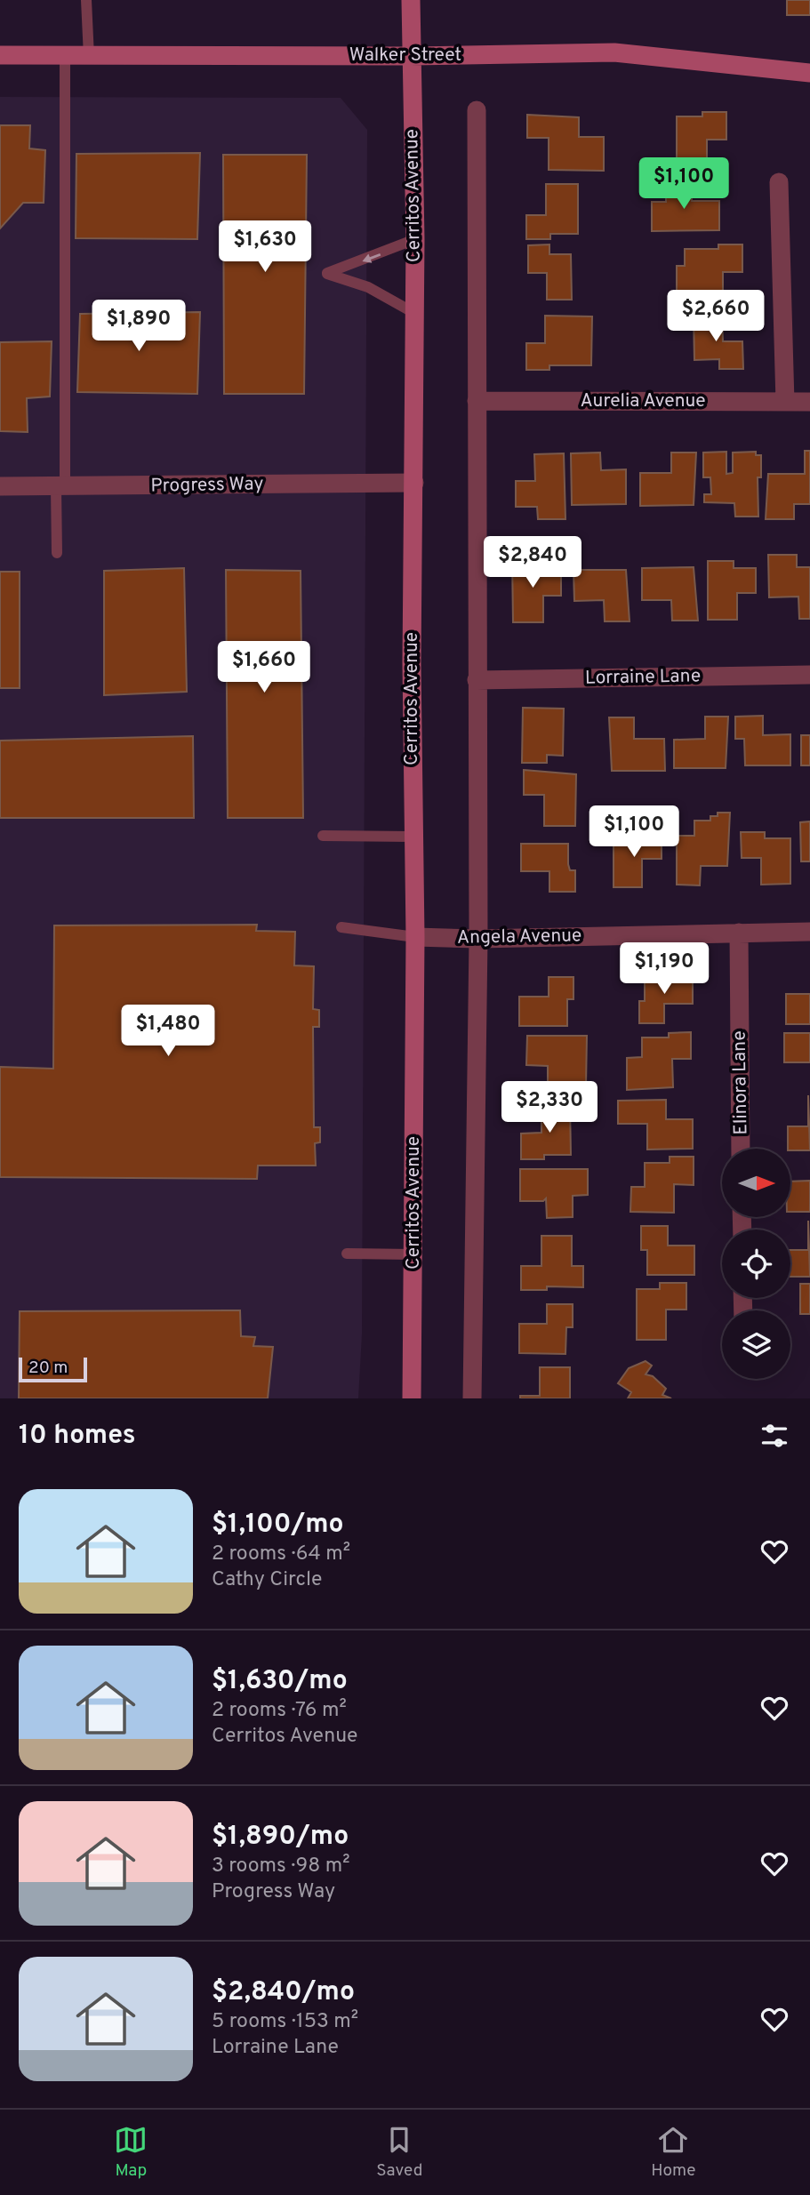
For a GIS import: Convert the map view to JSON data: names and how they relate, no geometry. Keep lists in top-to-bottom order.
{
  "streets": {
    "main road": ["Walker Street", "Cerritos Avenue"],
    "street": [
      "Aurelia Avenue",
      "Progress Way",
      "Lorraine Lane",
      "Angela Avenue",
      "Elinora Lane"
    ]
  },
  "crossings": [
    ["Walker Street", "Cerritos Avenue"],
    ["Cerritos Avenue", "Progress Way"],
    ["Cerritos Avenue", "Angela Avenue"],
    ["Angela Avenue", "Elinora Lane"]
  ],
  "scale_bar": "20 m",
  "north": "right",
  "page": {
    "price": [
      "$1,100",
      "$1,630",
      "$2,660",
      "$1,890",
      "$2,840",
      "$1,660",
      "$1,100",
      "$1,190",
      "$1,480",
      "$2,330"
    ],
    "scale": "20 m",
    "heading": "10 homes",
    "list": [
      {
        "name": "$1,100/mo",
        "note": "2 rooms · 64 m² · Cathy Circle"
      },
      {
        "name": "$1,630/mo",
        "note": "2 rooms · 76 m² · Cerritos Avenue"
      },
      {
        "name": "$1,890/mo",
        "note": "3 rooms · 98 m² · Progress Way"
      },
      {
        "name": "$2,840/mo",
        "note": "5 rooms · 153 m² · Lorraine Lane"
      }
    ],
    "tabs": ["Map", "Saved", "Home"]
  }
}
